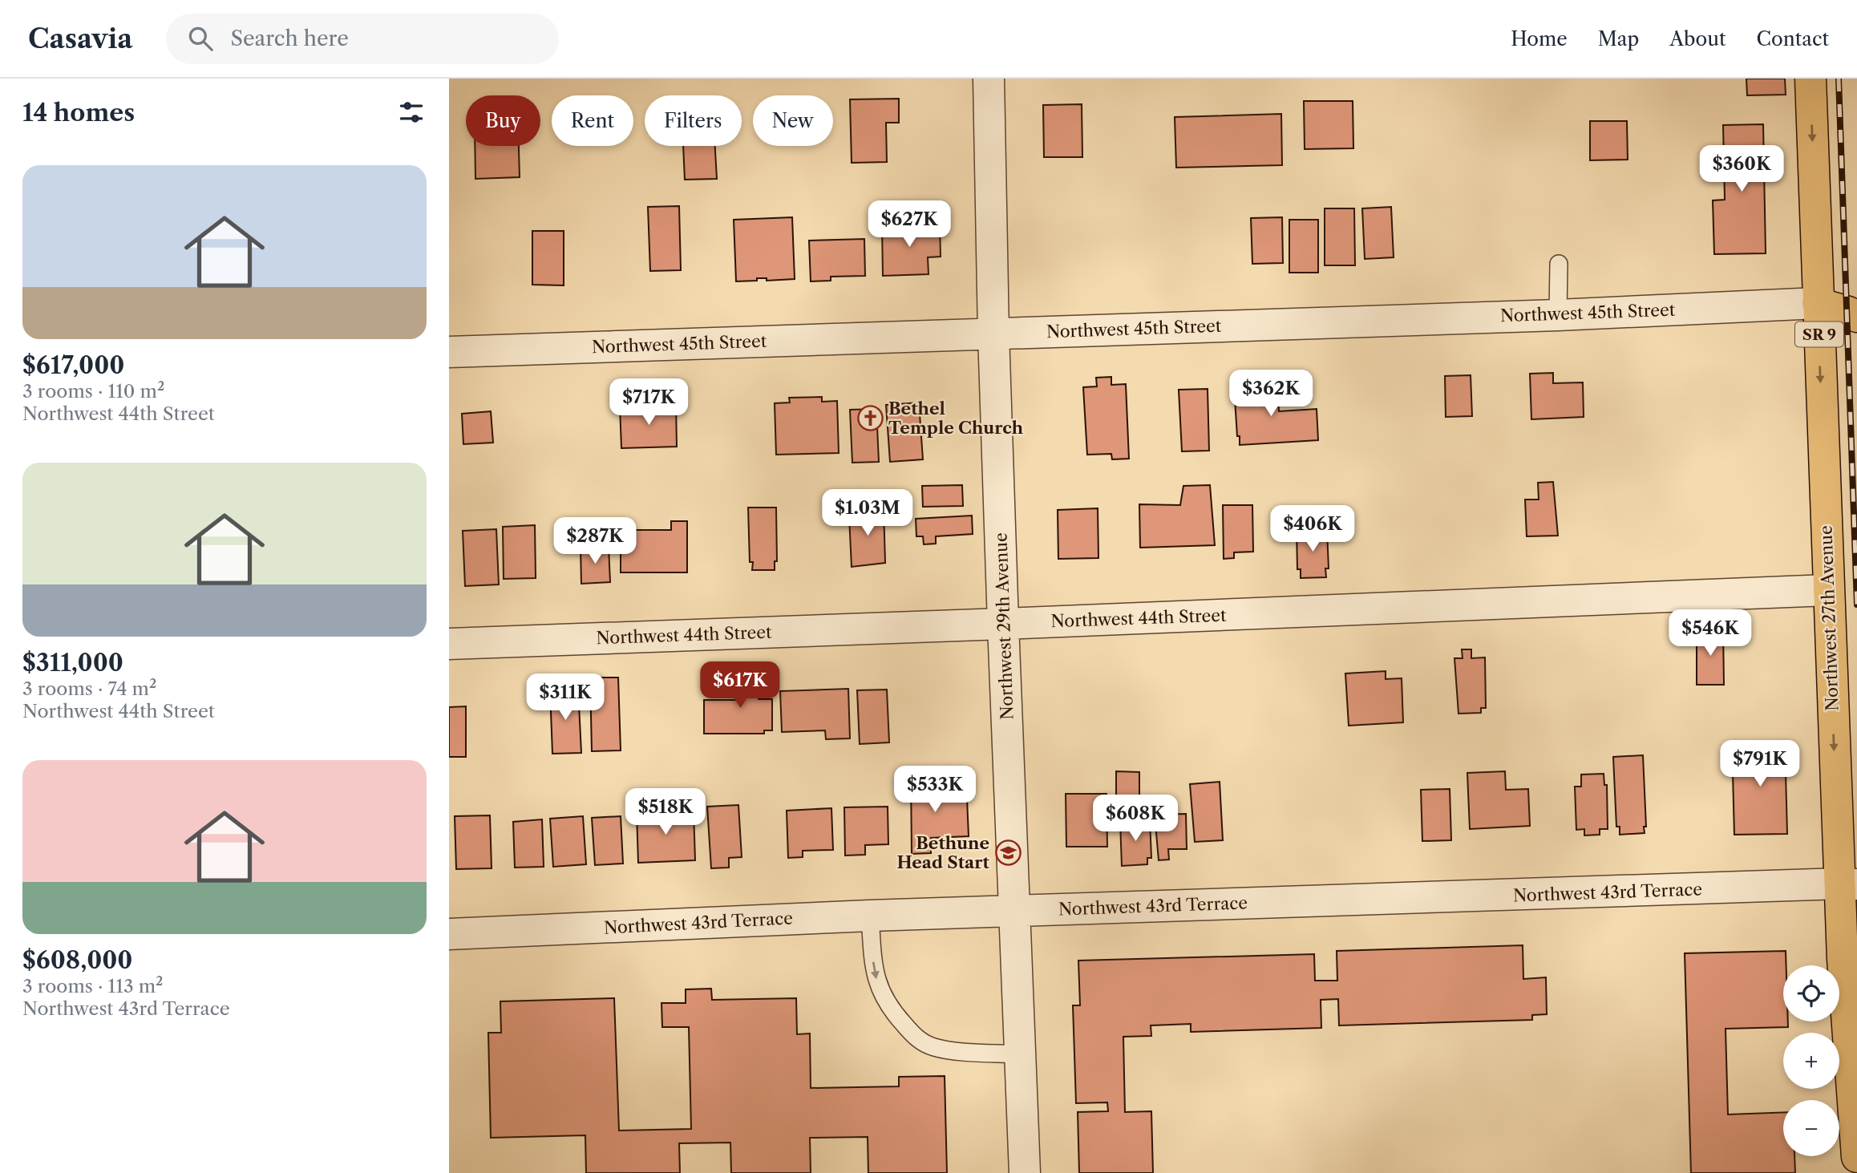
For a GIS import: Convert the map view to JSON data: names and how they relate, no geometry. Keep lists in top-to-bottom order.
{
  "streets": {
    "main road": ["SR 9", "Northwest 27th Avenue"],
    "street": [
      "Northwest 45th Street",
      "Northwest 44th Street",
      "Northwest 29th Avenue",
      "Northwest 43rd Terrace"
    ]
  },
  "crossings": [
    ["Northwest 45th Street", "Northwest 27th Avenue"],
    ["Northwest 45th Street", "Northwest 29th Avenue"],
    ["Northwest 44th Street", "Northwest 27th Avenue"],
    ["Northwest 44th Street", "Northwest 29th Avenue"],
    ["Northwest 27th Avenue", "Northwest 43rd Terrace"],
    ["Northwest 29th Avenue", "Northwest 43rd Terrace"]
  ],
  "one_way": ["Northwest 27th Avenue"],
  "places": {
    "church": ["Bethel Temple Church"],
    "school or university": ["Bethune Head Start"]
  },
  "page": {
    "header": "Casavia",
    "search": "Search here",
    "nav": [
      "Home",
      "Map",
      "About",
      "Contact"
    ],
    "heading": "14 homes",
    "chip": [
      "Buy",
      "Rent",
      "Filters",
      "New"
    ],
    "price": [
      "$360K",
      "$627K",
      "$362K",
      "$717K",
      "$1.03M",
      "$406K",
      "$287K",
      "$546K",
      "$617K",
      "$311K",
      "$791K",
      "$533K",
      "$518K",
      "$608K"
    ],
    "list": [
      {
        "name": "$617,000",
        "note": "3 rooms · 110 m² · Northwest 44th Street"
      },
      {
        "name": "$311,000",
        "note": "3 rooms · 74 m² · Northwest 44th Street"
      },
      {
        "name": "$608,000",
        "note": "3 rooms · 113 m² · Northwest 43rd Terrace"
      }
    ],
    "map_buttons": ["+", "−"]
  }
}
